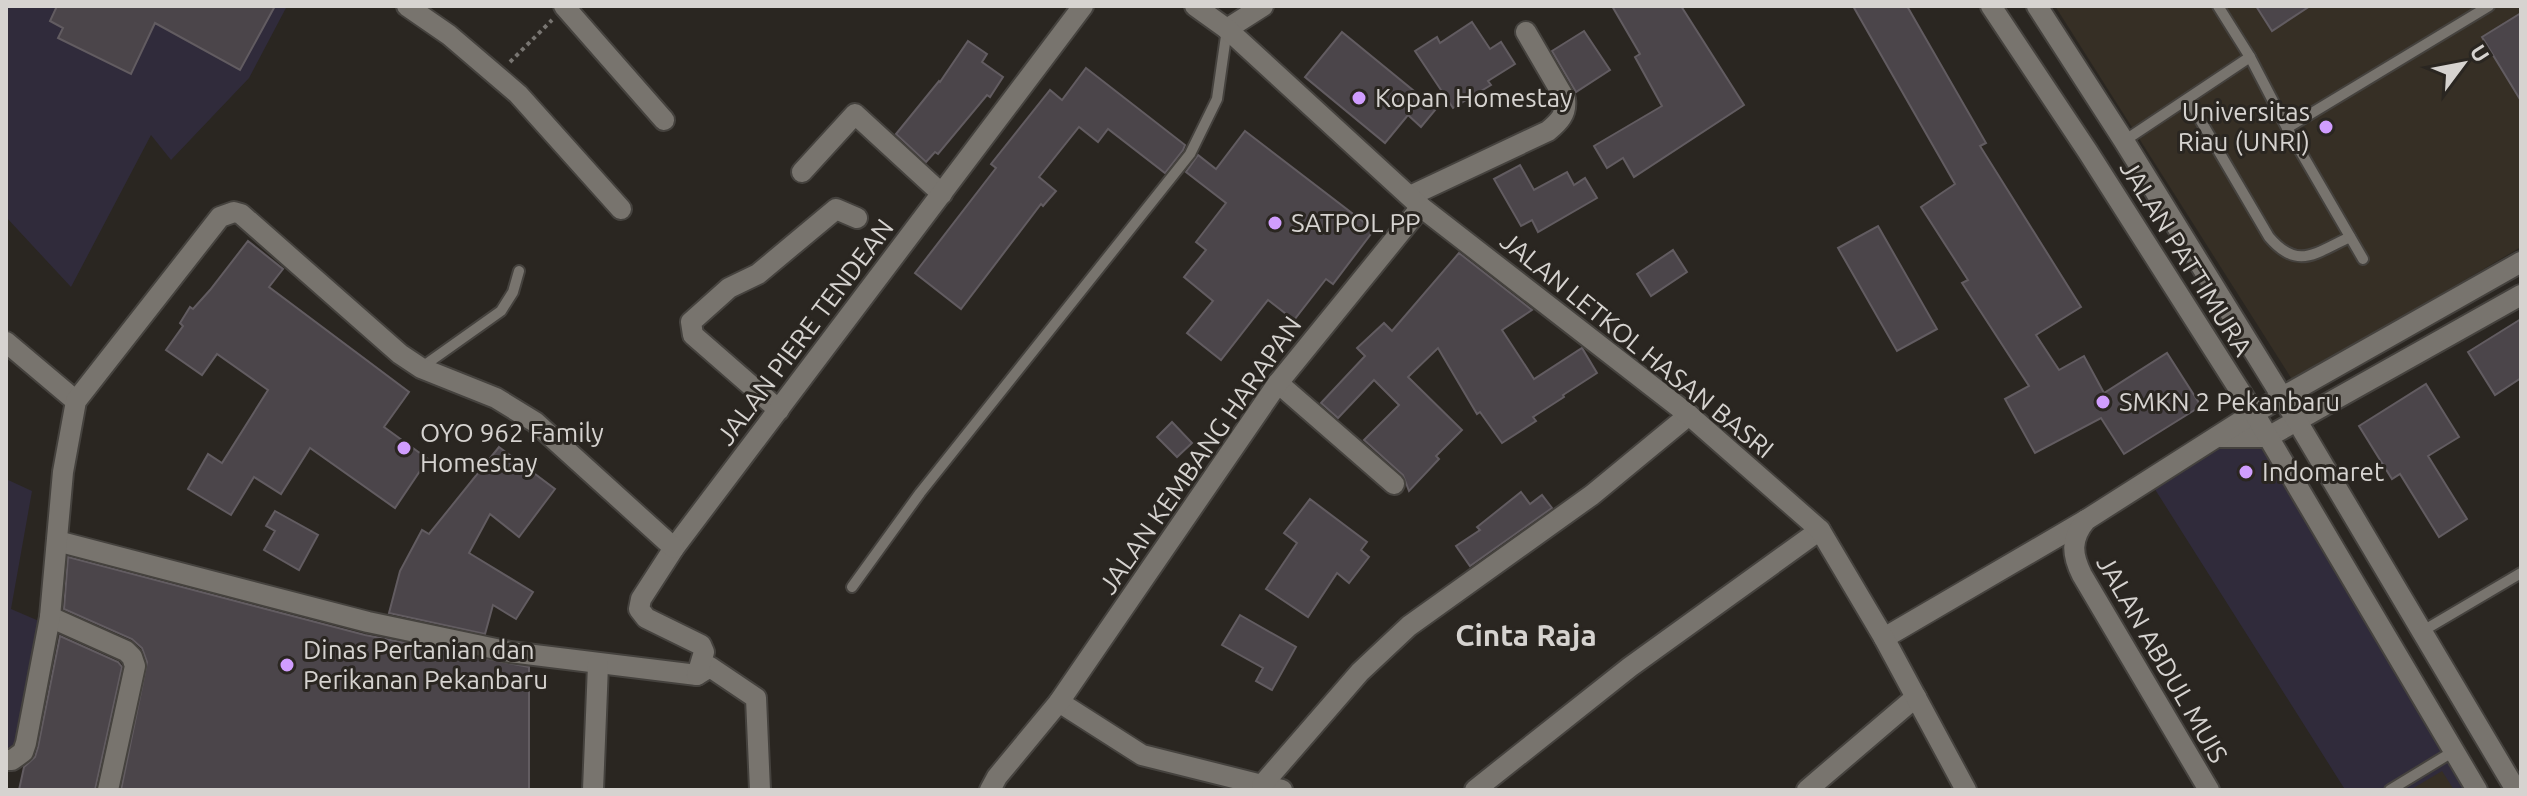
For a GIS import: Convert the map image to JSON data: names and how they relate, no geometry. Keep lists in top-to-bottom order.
{
  "streets": {
    "street": [
      "JALAN PATTIMURA",
      "JALAN PIERE TENDEAN",
      "JALAN LETKOL HASAN BASRI",
      "JALAN KEMBANG HARAPAN",
      "JALAN ABDUL MUIS"
    ]
  },
  "crossings": [
    ["JALAN LETKOL HASAN BASRI", "JALAN KEMBANG HARAPAN"]
  ],
  "districts": ["Cinta Raja"],
  "places": [
    "Kopan Homestay",
    "Universitas Riau (UNRI)",
    "SATPOL PP",
    "SMKN 2 Pekanbaru",
    "OYO 962 Family Homestay",
    "Indomaret",
    "Dinas Pertanian dan Perikanan Pekanbaru"
  ],
  "north": "top right"
}
